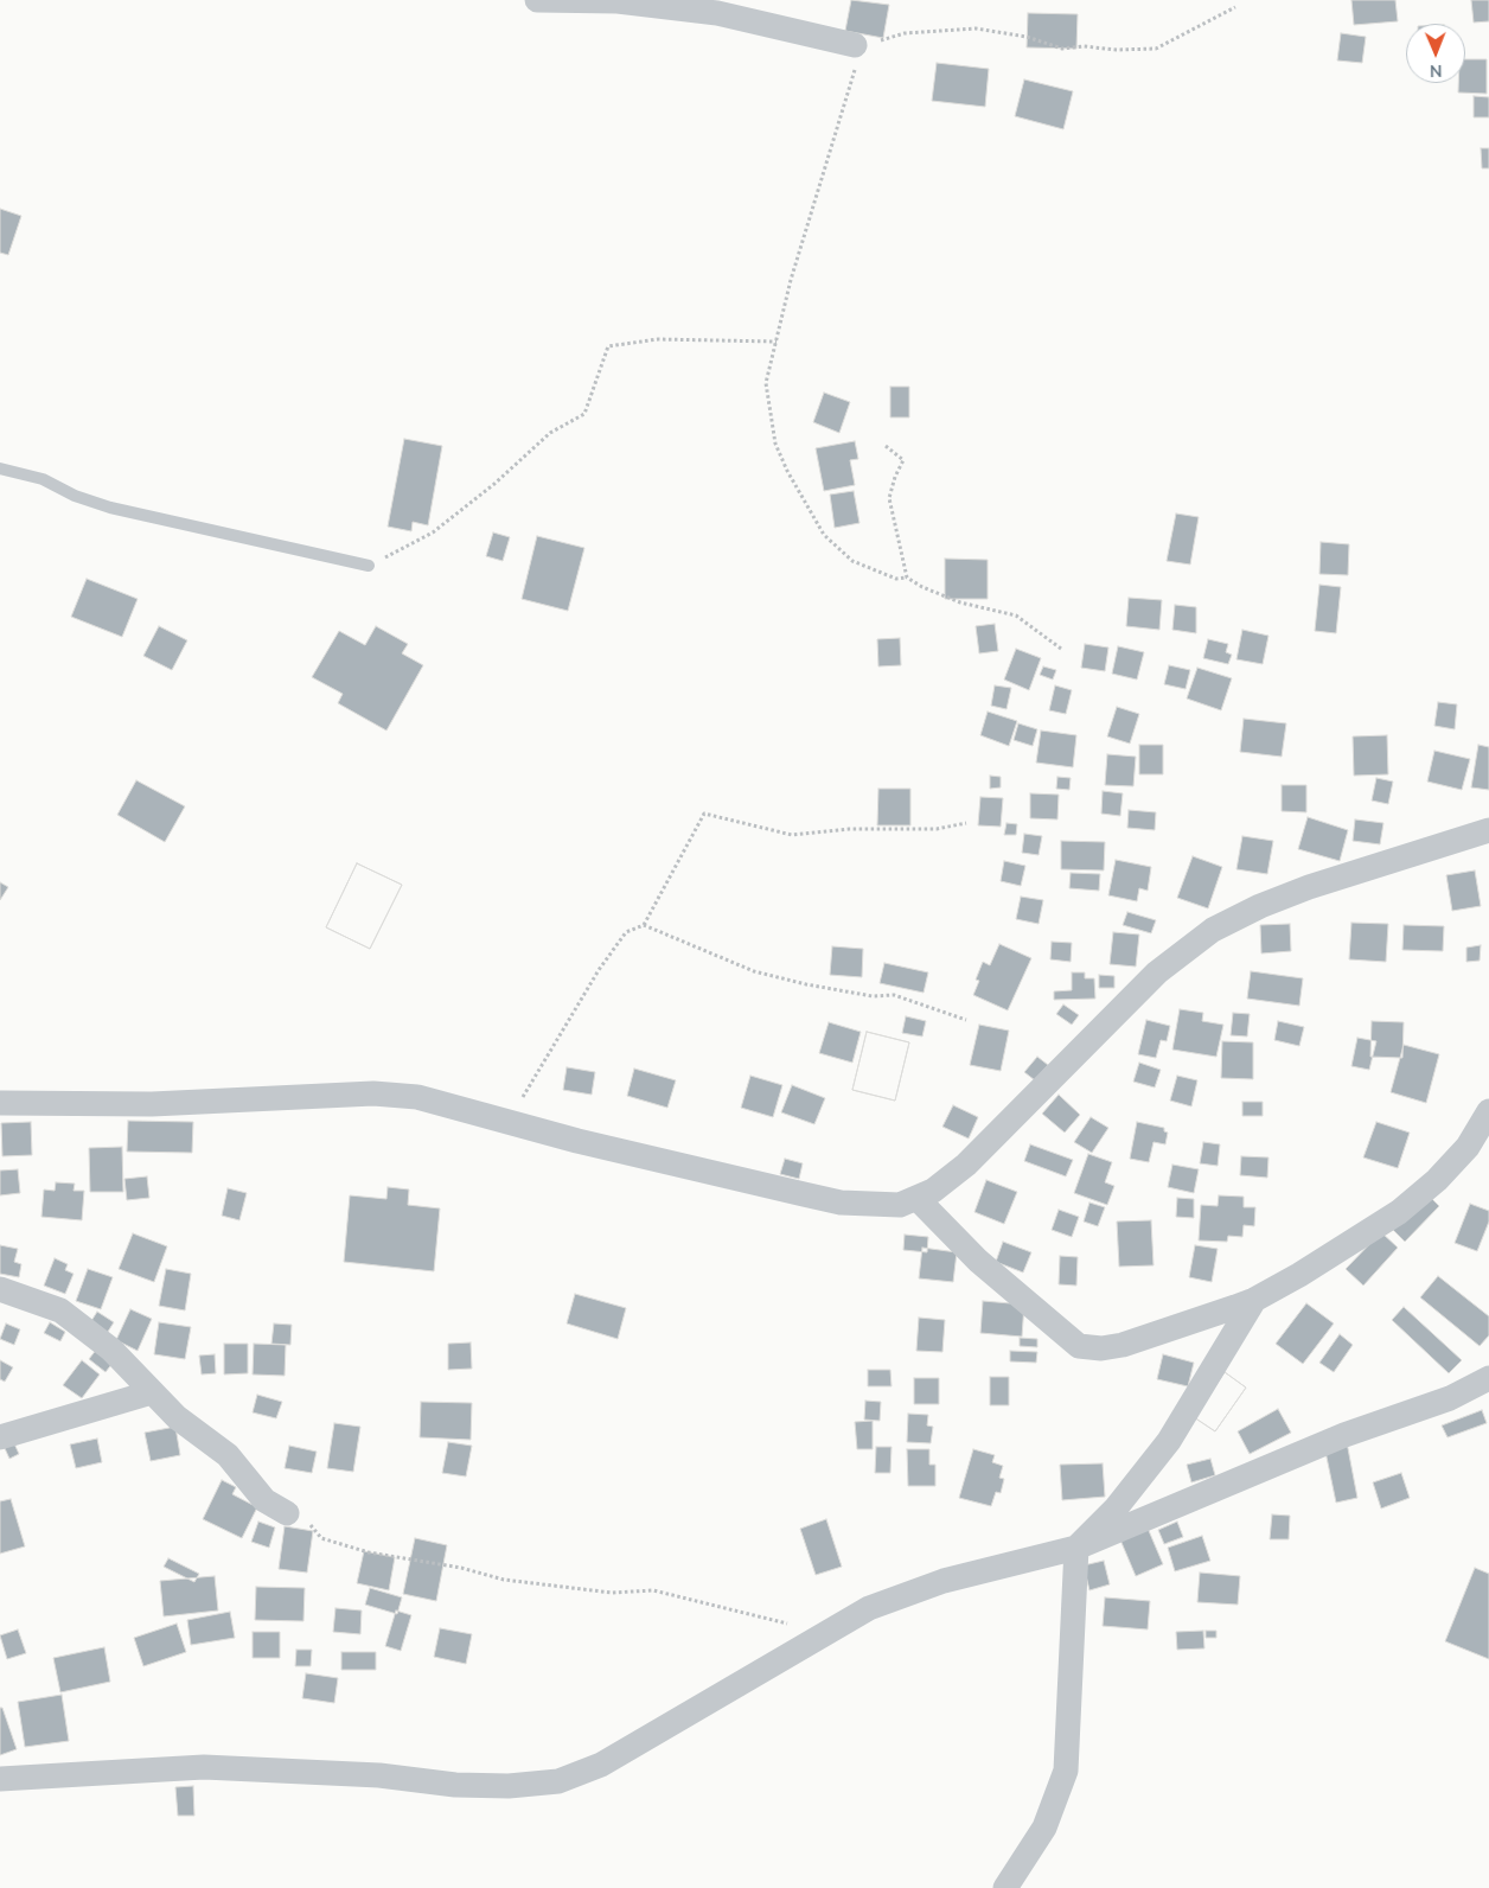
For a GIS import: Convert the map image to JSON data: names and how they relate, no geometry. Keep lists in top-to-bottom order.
{
  "north": "bottom"
}
